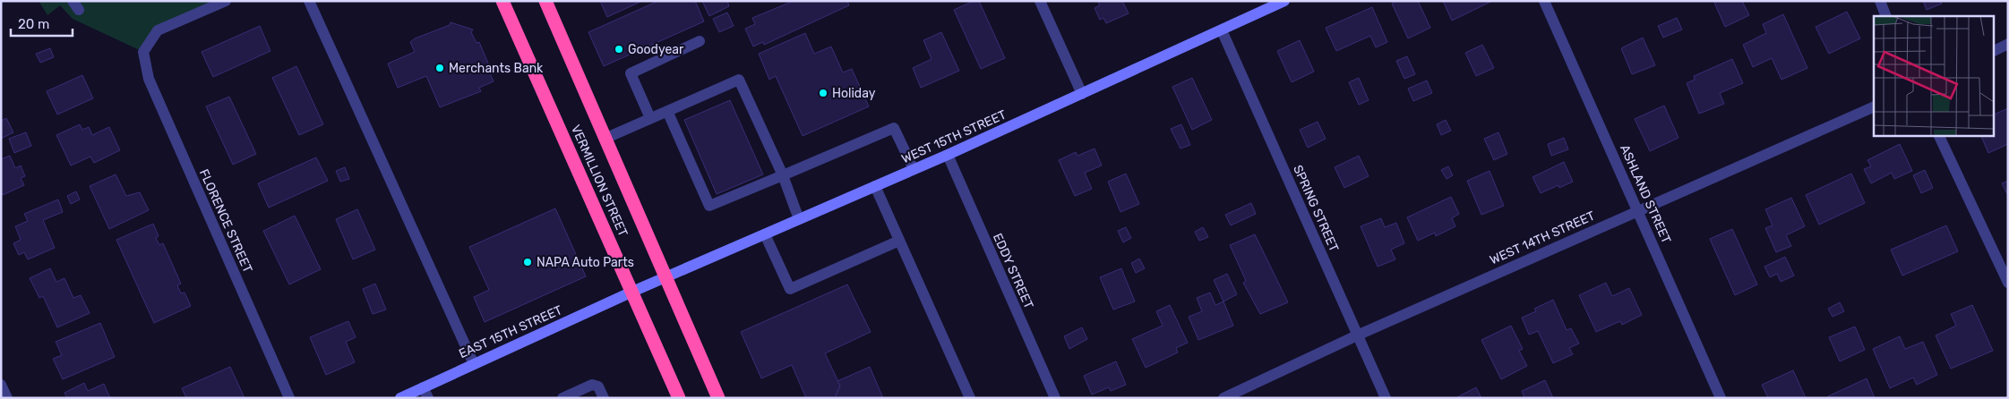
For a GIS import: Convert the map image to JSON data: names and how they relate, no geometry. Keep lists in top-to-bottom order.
{
  "streets": {
    "highway": ["VERMILLION STREET"],
    "street": [
      "WEST 15TH STREET",
      "ASHLAND STREET",
      "SPRING STREET",
      "FLORENCE STREET",
      "WEST 14TH STREET",
      "EDDY STREET",
      "EAST 15TH STREET"
    ]
  },
  "crossings": [
    ["WEST 15TH STREET", "VERMILLION STREET"],
    ["WEST 15TH STREET", "SPRING STREET"],
    ["WEST 15TH STREET", "EDDY STREET"],
    ["WEST 15TH STREET", "EAST 15TH STREET"],
    ["VERMILLION STREET", "EAST 15TH STREET"],
    ["ASHLAND STREET", "WEST 14TH STREET"],
    ["SPRING STREET", "WEST 14TH STREET"]
  ],
  "places": [
    "Goodyear",
    "Merchants Bank",
    "Holiday",
    "NAPA Auto Parts"
  ],
  "scale_bar": "20 m"
}
